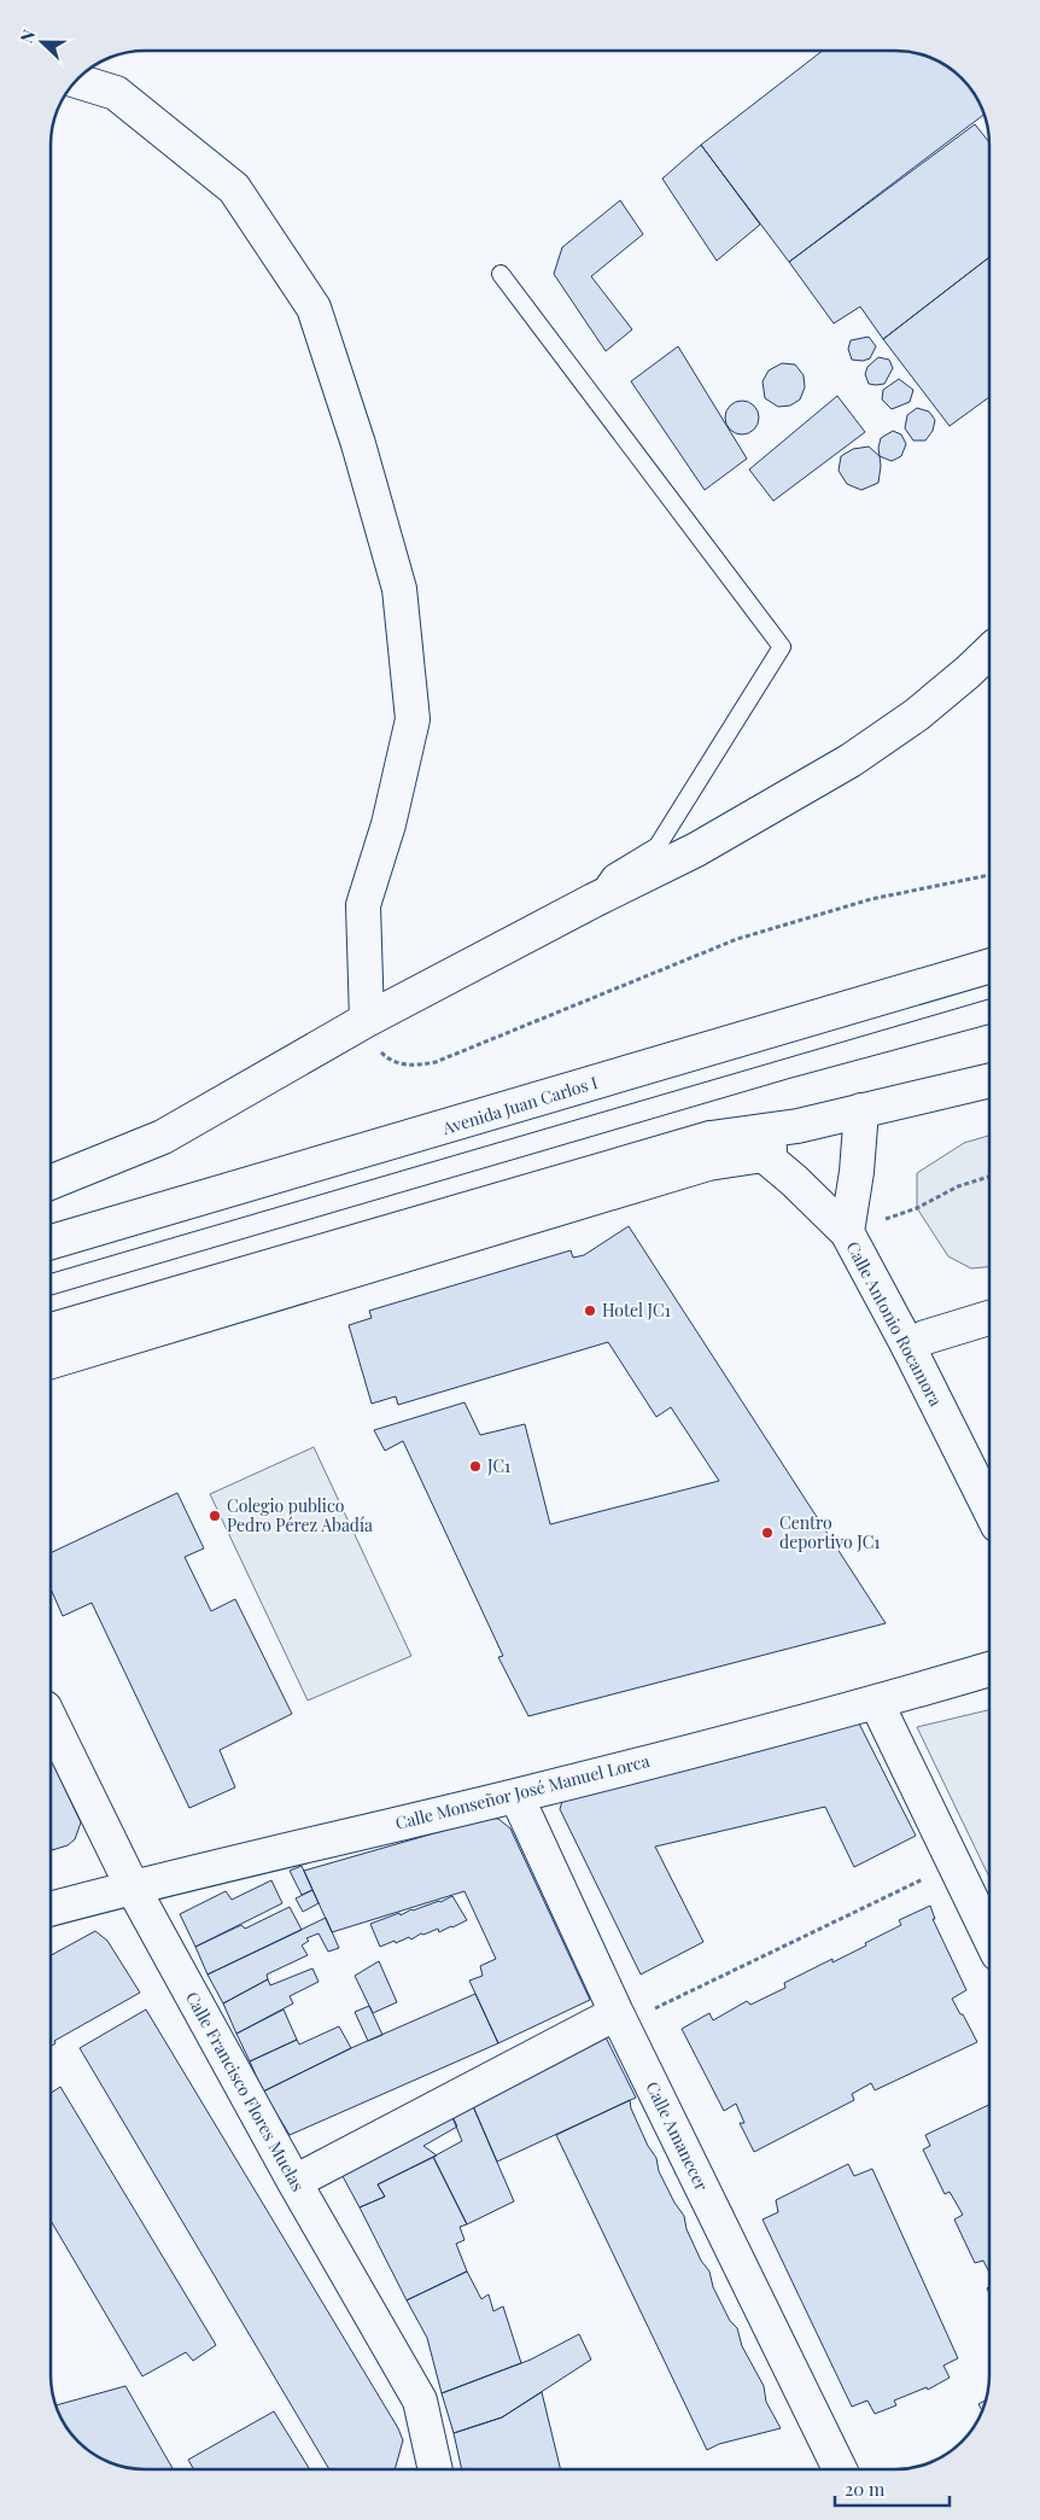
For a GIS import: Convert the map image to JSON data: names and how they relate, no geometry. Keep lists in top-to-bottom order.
{
  "streets": {
    "street": [
      "Avenida Juan Carlos I",
      "Calle Antonio Rocamora",
      "Calle Monseñor José Manuel Lorca",
      "Calle Francisco Flores Muelas",
      "Calle Amanecer"
    ]
  },
  "crossings": [
    ["Calle Monseñor José Manuel Lorca", "Calle Francisco Flores Muelas"],
    ["Calle Monseñor José Manuel Lorca", "Calle Amanecer"]
  ],
  "places": [
    "Hotel JC1",
    "JC1",
    "Colegio publico Pedro Pérez Abadía",
    "Centro deportivo JC1"
  ],
  "scale_bar": "20 m",
  "north": "left"
}
